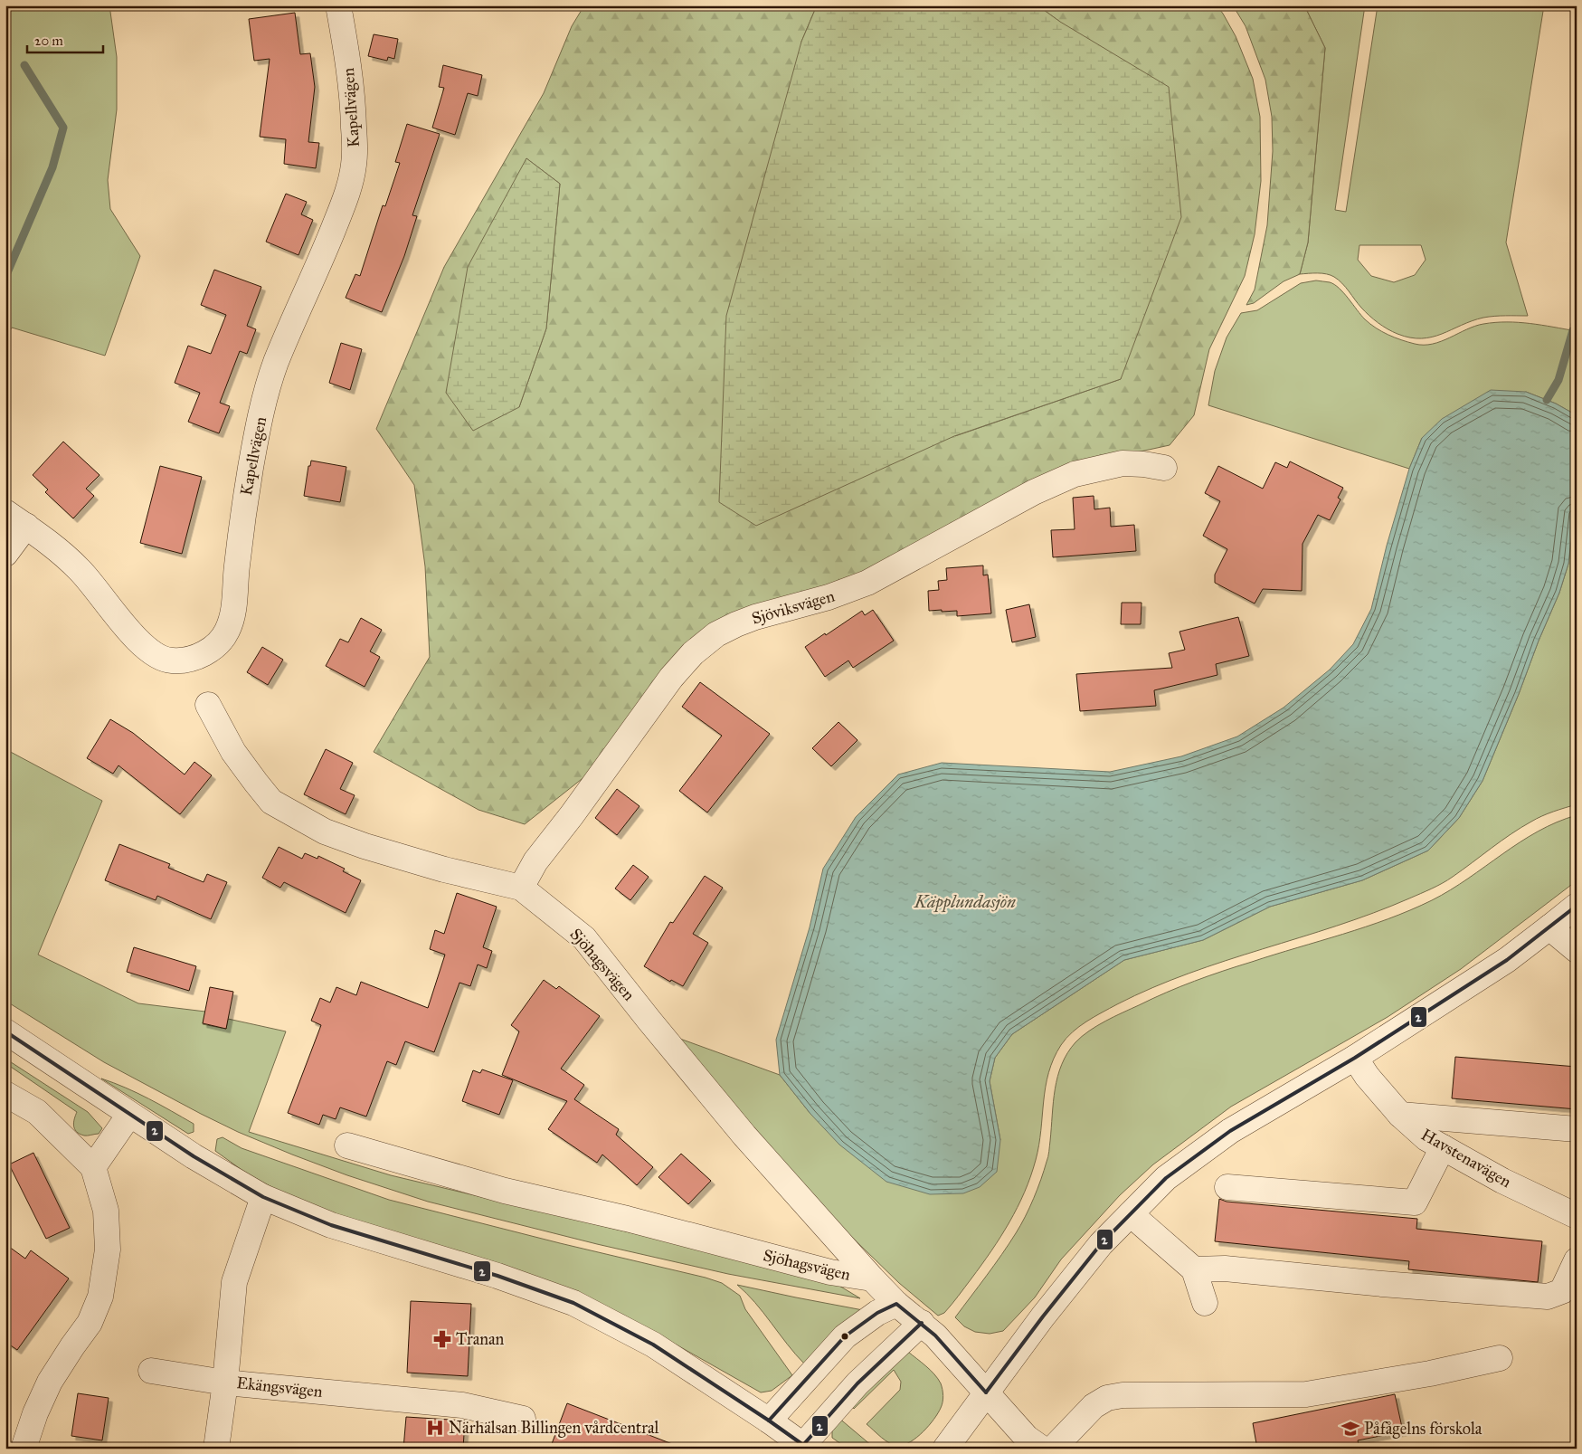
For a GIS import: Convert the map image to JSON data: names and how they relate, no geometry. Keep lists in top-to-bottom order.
{
  "streets": {
    "street": [
      "Kapellvägen",
      "Sjöviksvägen",
      "Sjöhagsvägen",
      "Havstenavägen",
      "Ekängsvägen"
    ]
  },
  "crossings": [
    ["Sjöviksvägen", "Sjöhagsvägen"]
  ],
  "water": ["Käpplundasjön"],
  "places": {
    "pharmacy": ["Tranan"],
    "hospital": ["Närhälsan Billingen vårdcentral"],
    "school or university": ["Påfågelns förskola"]
  },
  "lines": ["transit line 2"],
  "scale_bar": "20 m"
}
